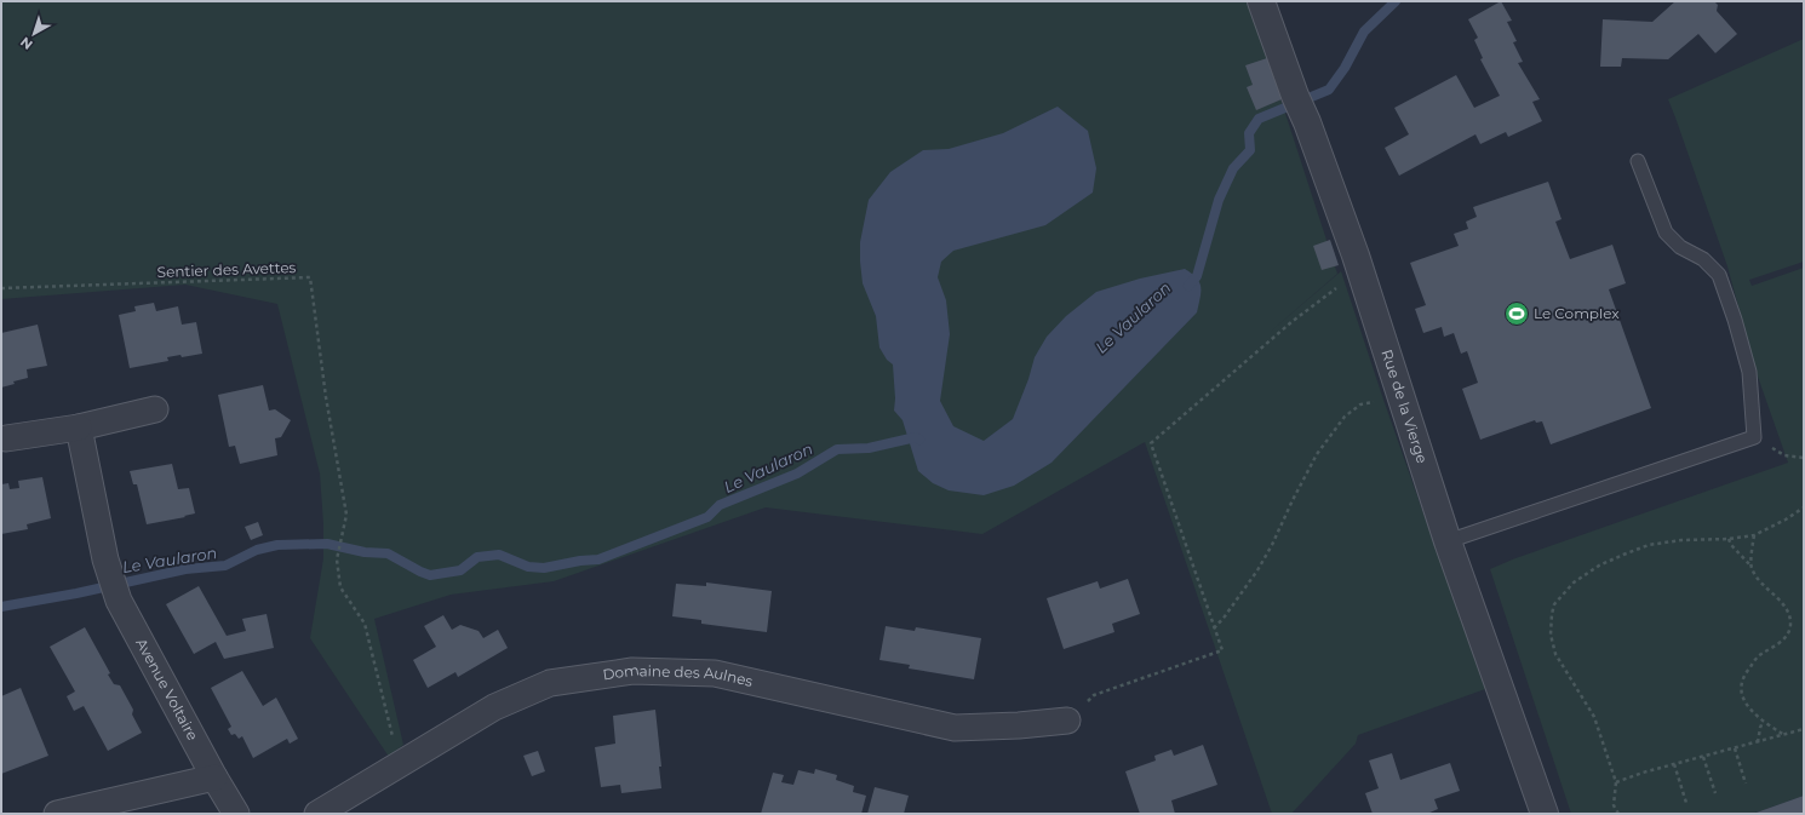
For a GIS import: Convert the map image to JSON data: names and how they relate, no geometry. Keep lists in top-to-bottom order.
{
  "streets": {
    "street": ["Rue de la Vierge", "Domaine des Aulnes", "Avenue Voltaire"],
    "path": ["Sentier des Avettes"]
  },
  "crossings": [
    ["Sentier des Avettes", "Domaine des Aulnes"]
  ],
  "water": ["Le Vaularon"],
  "places": {
    "sports": ["Le Complex"]
  },
  "north": "bottom left"
}
